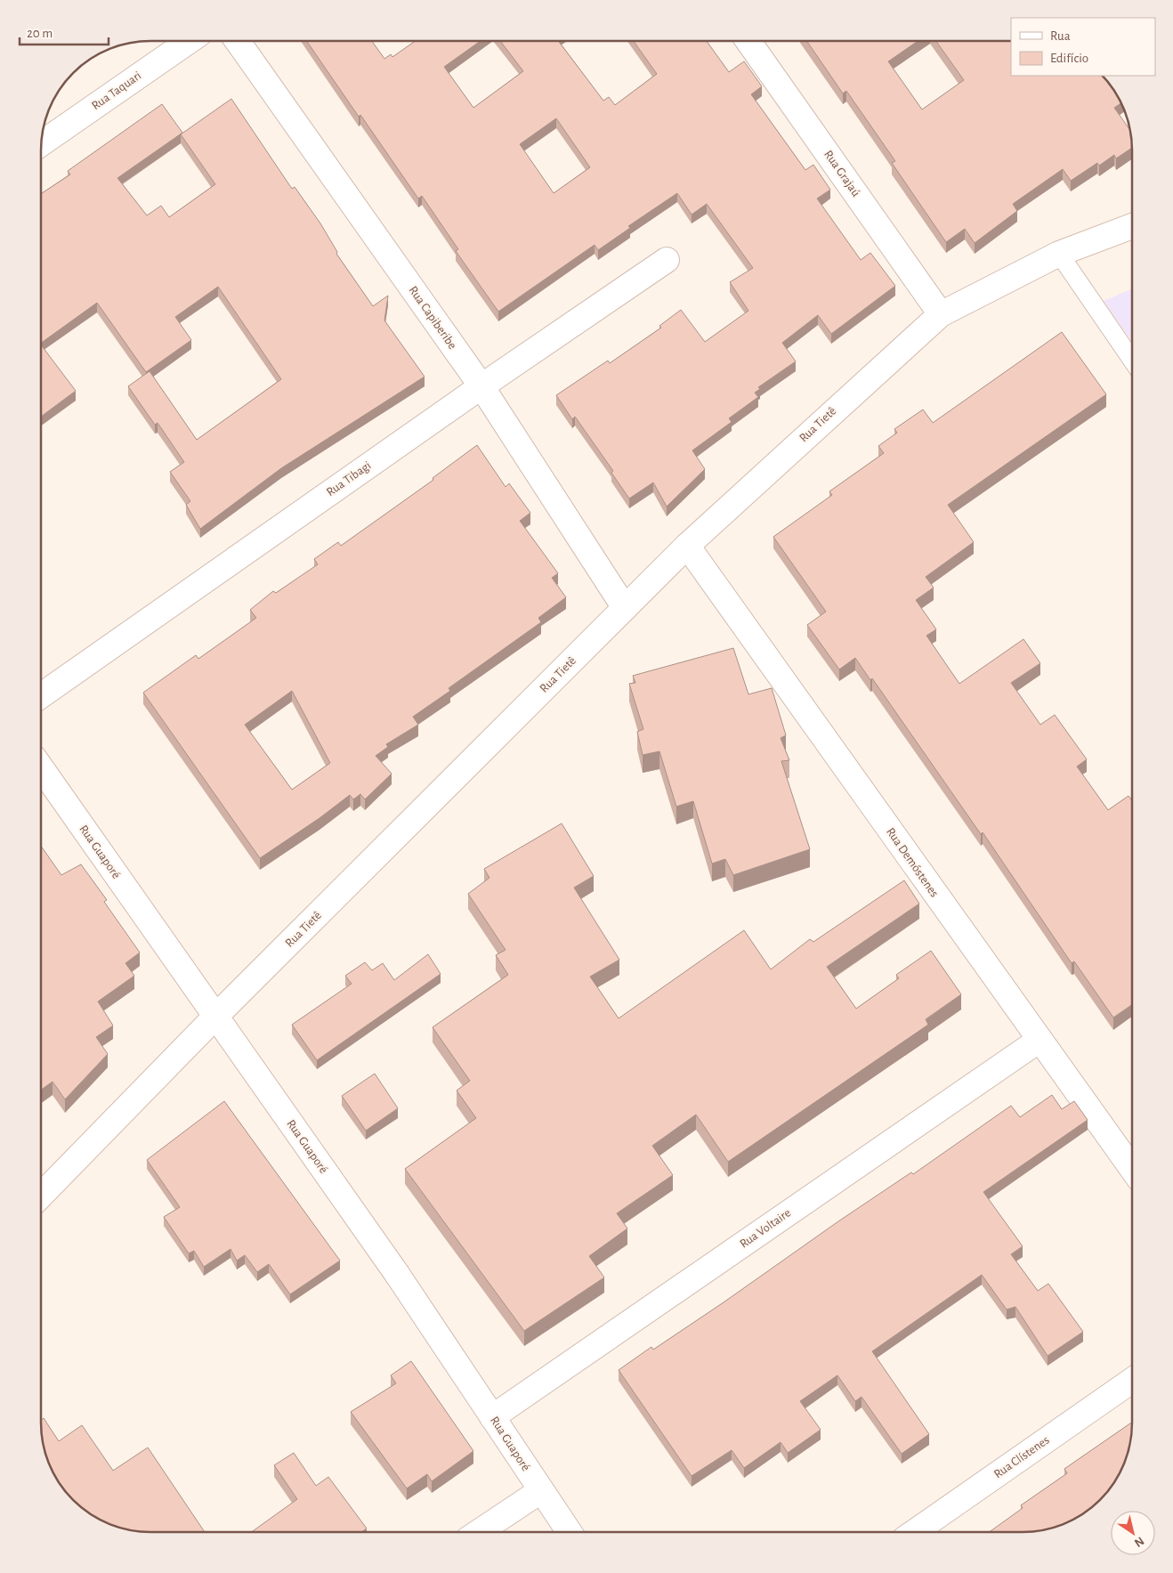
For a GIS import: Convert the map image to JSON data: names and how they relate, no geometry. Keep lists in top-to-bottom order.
{
  "streets": {
    "street": [
      "Rua Taquari",
      "Rua Grajaú",
      "Rua Capiberibe",
      "Rua Tietê",
      "Rua Tibagi",
      "Rua Guaporé",
      "Rua Demóstenes",
      "Rua Voltaire",
      "Rua Clístenes"
    ]
  },
  "crossings": [
    ["Rua Grajaú", "Rua Tietê"],
    ["Rua Capiberibe", "Rua Tietê"],
    ["Rua Capiberibe", "Rua Tibagi"],
    ["Rua Tietê", "Rua Guaporé"],
    ["Rua Tietê", "Rua Demóstenes"],
    ["Rua Guaporé", "Rua Voltaire"],
    ["Rua Demóstenes", "Rua Voltaire"]
  ],
  "legend": ["Rua", "Edifício"],
  "scale_bar": "20 m",
  "north": "bottom right"
}
